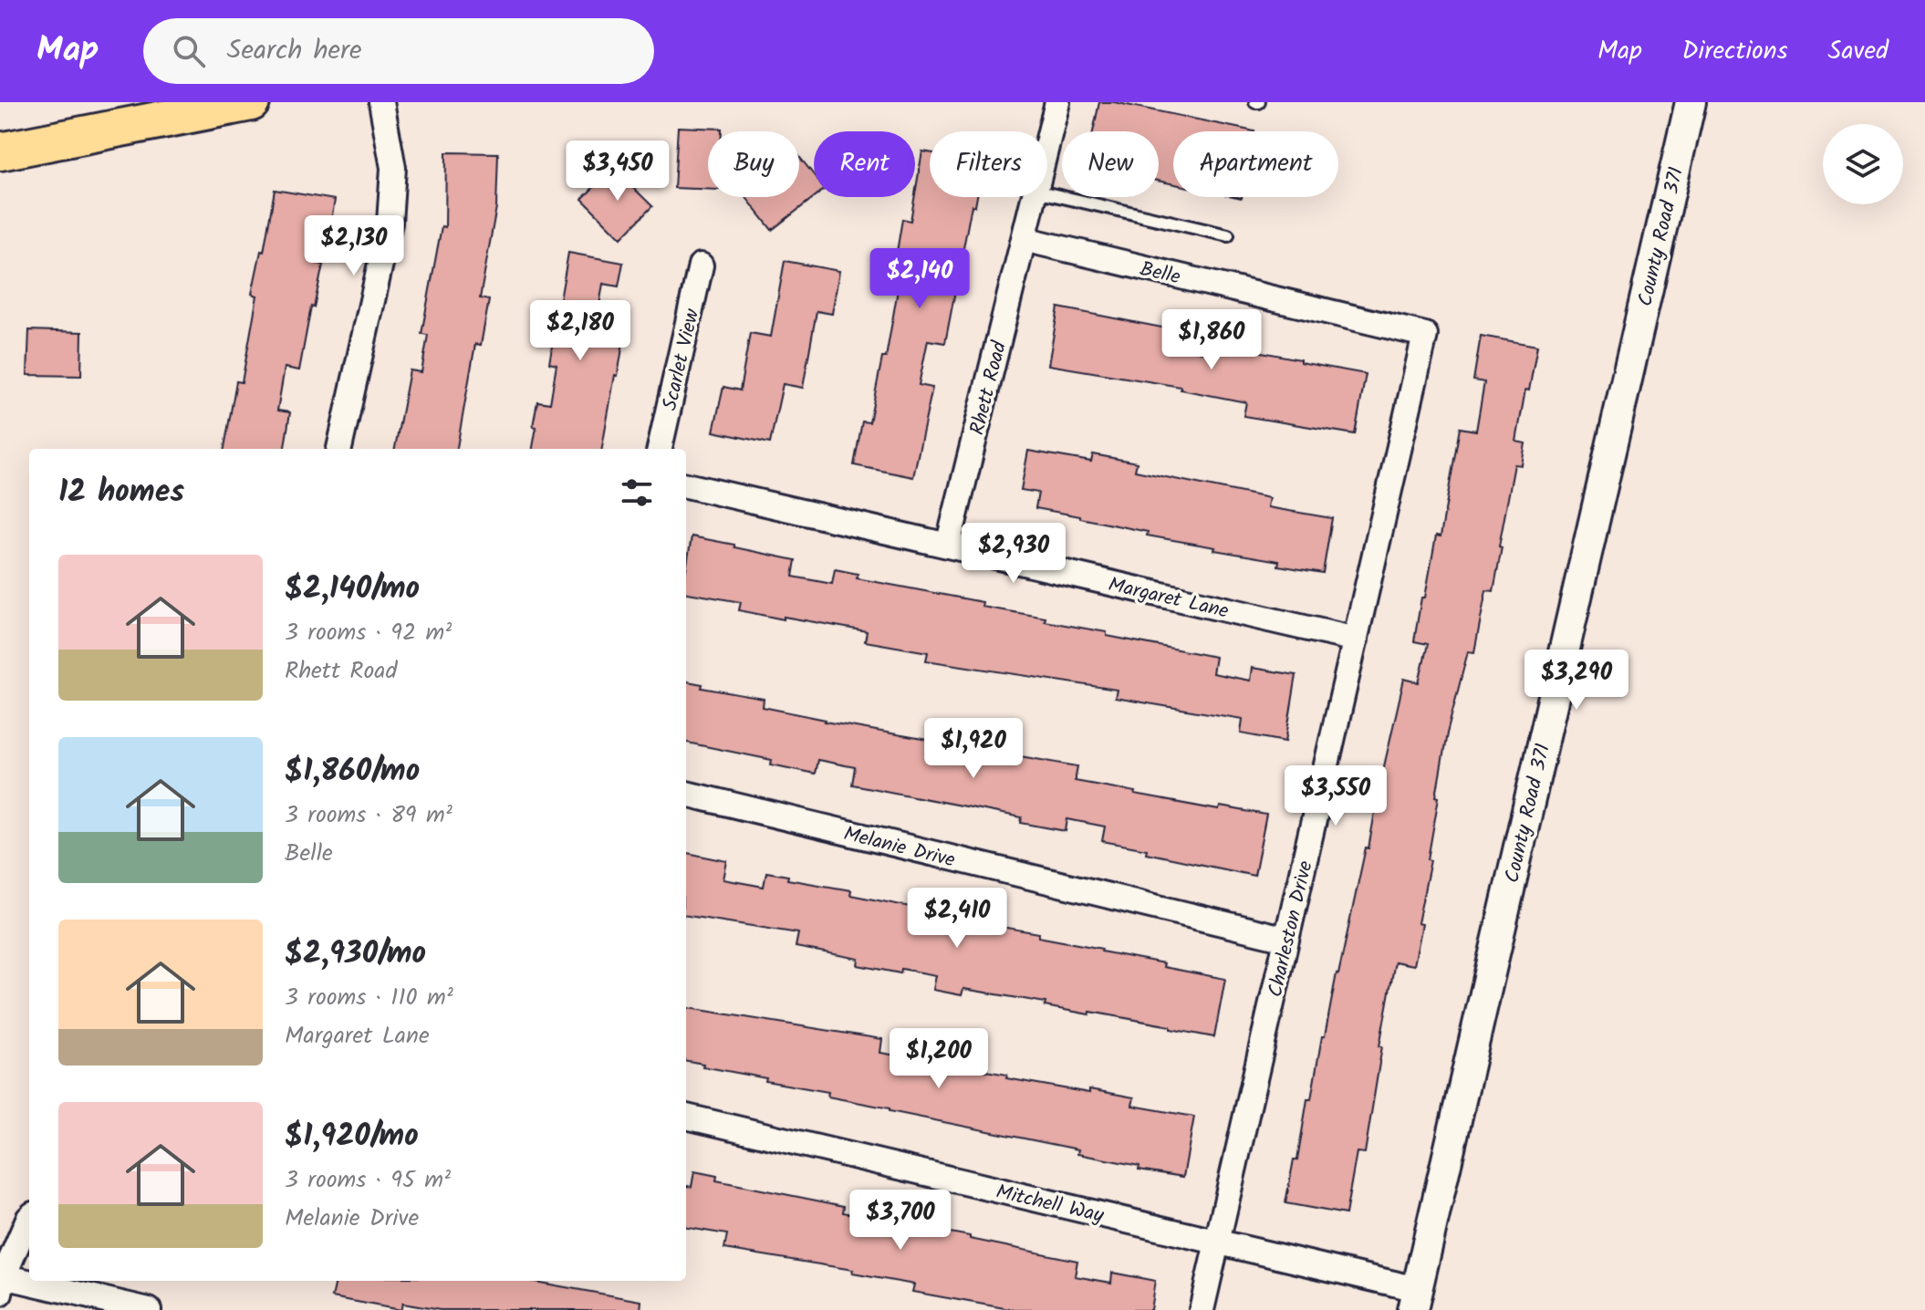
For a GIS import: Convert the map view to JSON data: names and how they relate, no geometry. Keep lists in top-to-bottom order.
{
  "streets": {
    "street": [
      "County Road 371",
      "Belle",
      "Scarlet View",
      "Rhett Road",
      "Margaret Lane",
      "Melanie Drive",
      "Charleston Drive",
      "Mitchell Way"
    ]
  },
  "crossings": [
    ["County Road 371", "Mitchell Way"],
    ["Belle", "Rhett Road"],
    ["Belle", "Charleston Drive"],
    ["Rhett Road", "Margaret Lane"],
    ["Margaret Lane", "Charleston Drive"],
    ["Melanie Drive", "Charleston Drive"],
    ["Charleston Drive", "Mitchell Way"]
  ],
  "page": {
    "header": "Map",
    "search": "Search here",
    "nav": ["Map", "Directions", "Saved"],
    "chip": [
      "Buy",
      "Rent",
      "Filters",
      "New",
      "Apartment"
    ],
    "price": [
      "$3,450",
      "$2,130",
      "$2,140",
      "$2,180",
      "$1,860",
      "$2,930",
      "$3,290",
      "$1,920",
      "$3,550",
      "$2,410",
      "$1,200",
      "$3,700"
    ],
    "heading": "12 homes",
    "list": [
      {
        "name": "$2,140/mo",
        "note": "3 rooms · 92 m² · Rhett Road"
      },
      {
        "name": "$1,860/mo",
        "note": "3 rooms · 89 m² · Belle"
      },
      {
        "name": "$2,930/mo",
        "note": "3 rooms · 110 m² · Margaret Lane"
      },
      {
        "name": "$1,920/mo",
        "note": "3 rooms · 95 m² · Melanie Drive"
      }
    ]
  }
}
